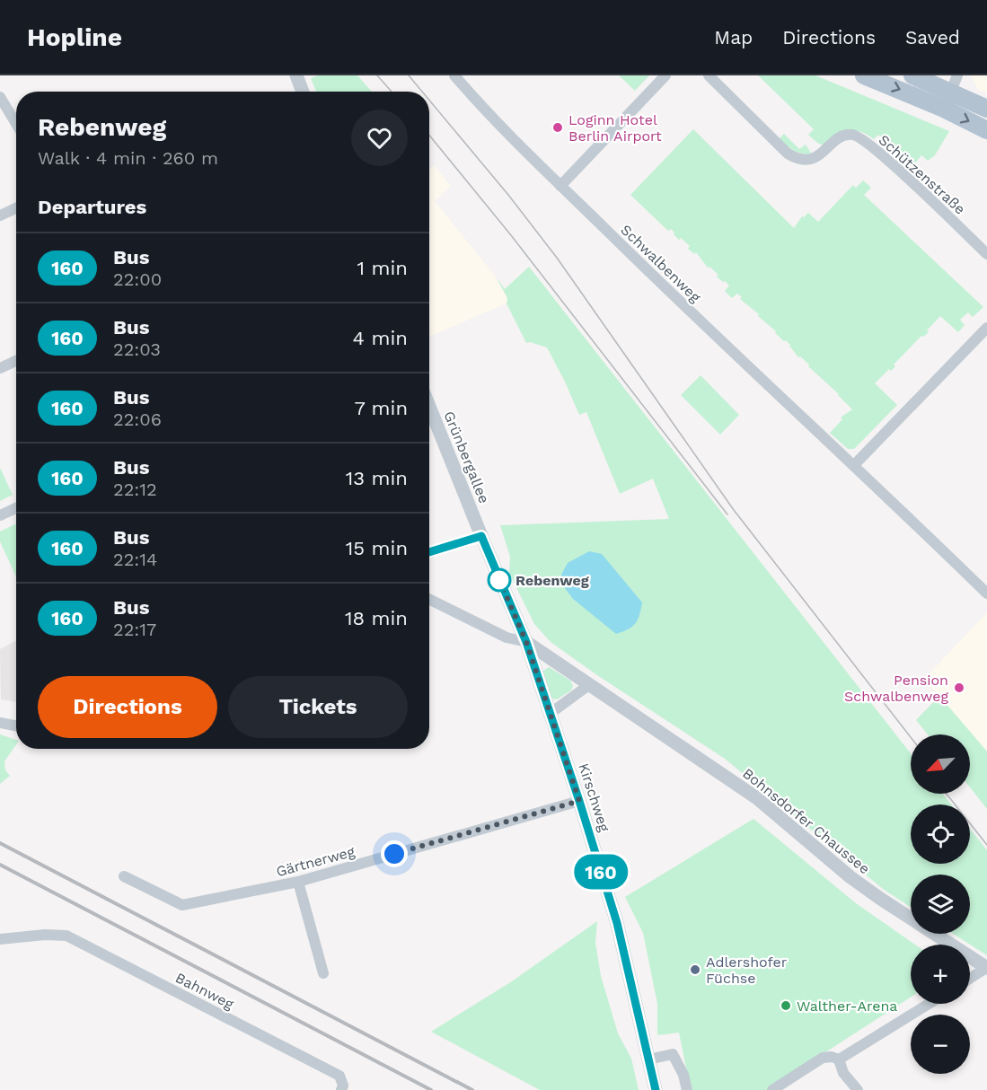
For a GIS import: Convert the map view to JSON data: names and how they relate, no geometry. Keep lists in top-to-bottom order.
{
  "streets": {
    "street": [
      "Schützenstraße",
      "Schwalbenweg",
      "Grünbergallee",
      "Kirschweg",
      "Bohnsdorfer Chaussee",
      "Gärtnerweg",
      "Bahnweg"
    ]
  },
  "crossings": [
    ["Grünbergallee", "Kirschweg"],
    ["Kirschweg", "Bohnsdorfer Chaussee"],
    ["Kirschweg", "Gärtnerweg"]
  ],
  "places": [
    "Loginn Hotel Berlin Airport",
    "Rebenweg",
    "Pension Schwalbenweg",
    "Adlershofer Füchse",
    "Walther-Arena"
  ],
  "lines": ["bus line 160"],
  "north": "bottom left",
  "page": {
    "header": "Hopline",
    "nav": ["Map", "Directions", "Saved"],
    "on_map": "160",
    "heading": [
      ["Rebenweg", "Walk · 4 min · 260 m"],
      "Departures"
    ],
    "list": [
      {
        "mark": "160",
        "name": "Bus",
        "note": "22:00",
        "value": "1 min"
      },
      {
        "mark": "160",
        "name": "Bus",
        "note": "22:03",
        "value": "4 min"
      },
      {
        "mark": "160",
        "name": "Bus",
        "note": "22:06",
        "value": "7 min"
      },
      {
        "mark": "160",
        "name": "Bus",
        "note": "22:12",
        "value": "13 min"
      },
      {
        "mark": "160",
        "name": "Bus",
        "note": "22:14",
        "value": "15 min"
      },
      {
        "mark": "160",
        "name": "Bus",
        "note": "22:17",
        "value": "18 min"
      }
    ],
    "buttons": ["Directions", "Tickets"],
    "map_buttons": ["+", "−"]
  }
}
